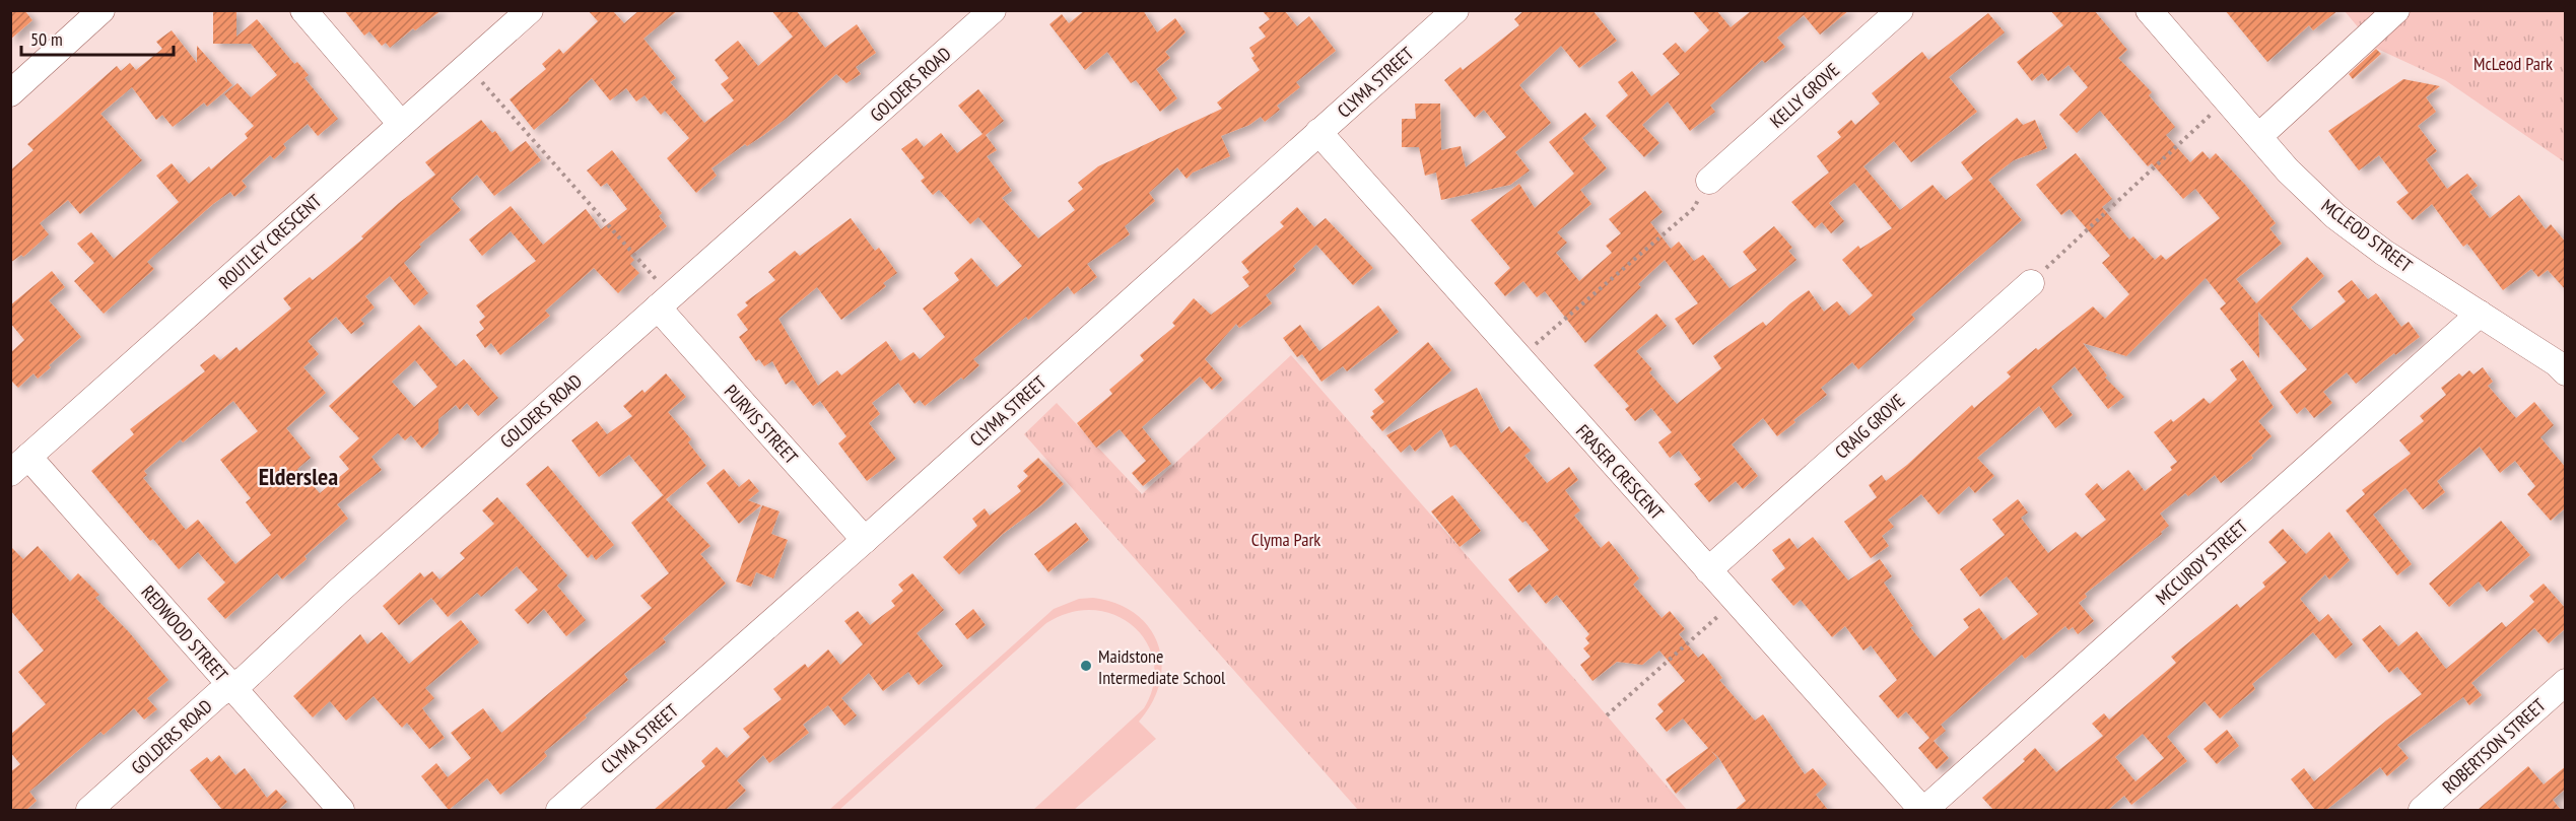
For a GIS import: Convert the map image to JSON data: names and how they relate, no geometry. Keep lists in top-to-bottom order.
{
  "streets": {
    "street": [
      "CLYMA STREET",
      "GOLDERS ROAD",
      "KELLY GROVE",
      "MCLEOD STREET",
      "ROUTLEY CRESCENT",
      "PURVIS STREET",
      "CRAIG GROVE",
      "FRASER CRESCENT",
      "MCCURDY STREET",
      "REDWOOD STREET",
      "ROBERTSON STREET"
    ]
  },
  "crossings": [
    ["CLYMA STREET", "PURVIS STREET"],
    ["CLYMA STREET", "FRASER CRESCENT"],
    ["GOLDERS ROAD", "PURVIS STREET"],
    ["GOLDERS ROAD", "REDWOOD STREET"],
    ["MCLEOD STREET", "MCCURDY STREET"],
    ["ROUTLEY CRESCENT", "REDWOOD STREET"],
    ["CRAIG GROVE", "FRASER CRESCENT"],
    ["FRASER CRESCENT", "MCCURDY STREET"]
  ],
  "districts": ["Elderslea"],
  "parks": ["McLeod Park", "Clyma Park"],
  "places": ["Maidstone Intermediate School"],
  "scale_bar": "50 m"
}
